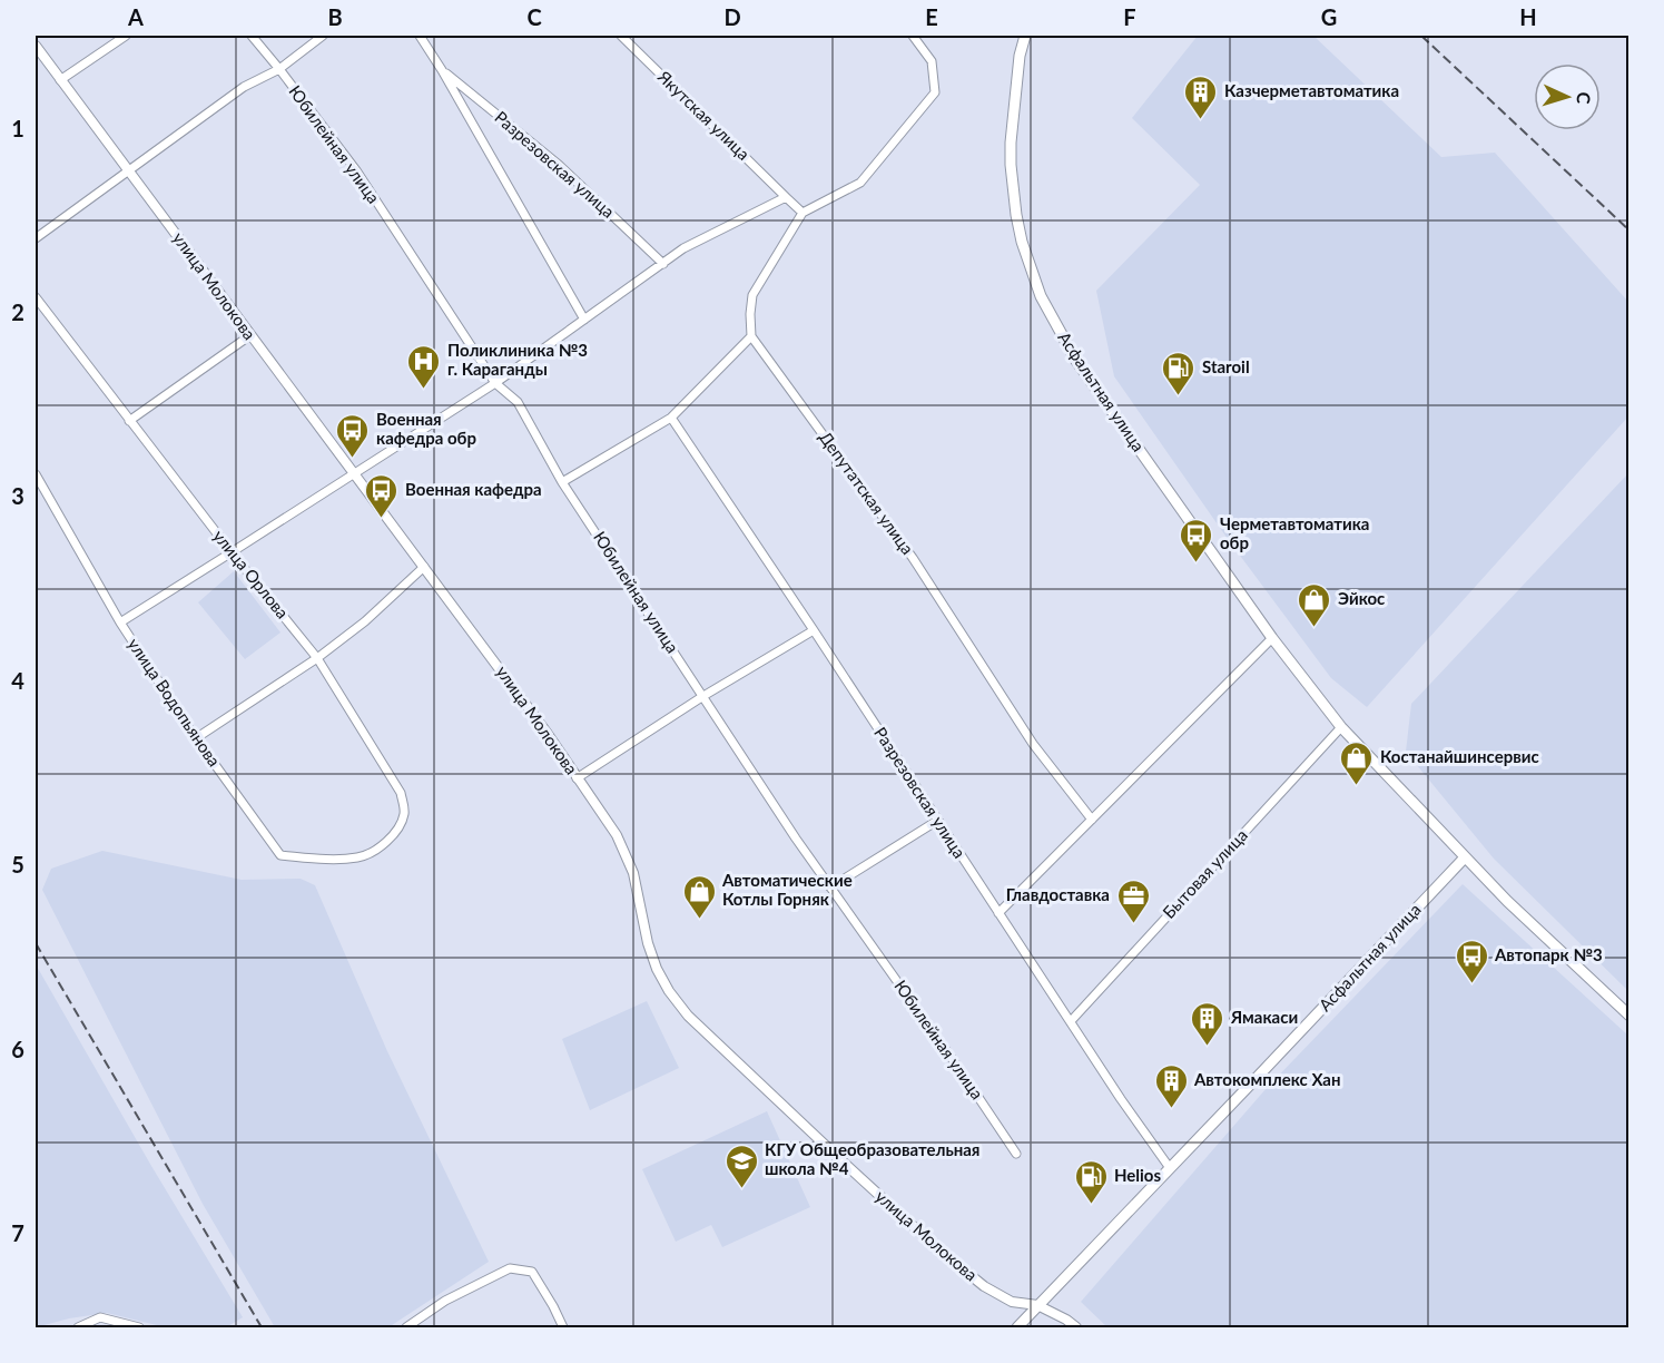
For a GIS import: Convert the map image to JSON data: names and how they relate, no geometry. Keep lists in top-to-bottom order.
{
  "streets": {
    "main road": ["Асфальтная улица"],
    "street": [
      "Якутская улица",
      "Юбилейная улица",
      "Разрезовская улица",
      "улица Молокова",
      "Депутатская улица",
      "улица Орлова",
      "улица Водопьянова",
      "Бытовая улица"
    ]
  },
  "crossings": [
    ["Разрезовская улица", "Асфальтная улица"],
    ["Разрезовская улица", "Бытовая улица"],
    ["улица Молокова", "Асфальтная улица"],
    ["Асфальтная улица", "Бытовая улица"],
    ["улица Орлова", "улица Водопьянова"]
  ],
  "places": {
    "building": ["Казчерметавтоматика", "Ямакаси", "Автокомплекс Хан"],
    "hospital": ["Поликлиника №3 г. Караганды"],
    "fuel station": ["Staroil", "Helios"],
    "bus stop": [
      "Военная кафедра обр",
      "Военная кафедра",
      "Черметавтоматика обр",
      "Автопарк №3"
    ],
    "shop": ["Эйкос", "Костанайшинсервис", "Автоматические Котлы Горняк"],
    "office": ["Главдоставка"],
    "school or university": ["КГУ Общеобразовательная школа №4"]
  },
  "north": "right",
  "grid": {
    "columns": [
      "A",
      "B",
      "C",
      "D",
      "E",
      "F",
      "G",
      "H"
    ],
    "rows": [
      "1",
      "2",
      "3",
      "4",
      "5",
      "6",
      "7"
    ]
  }
}
